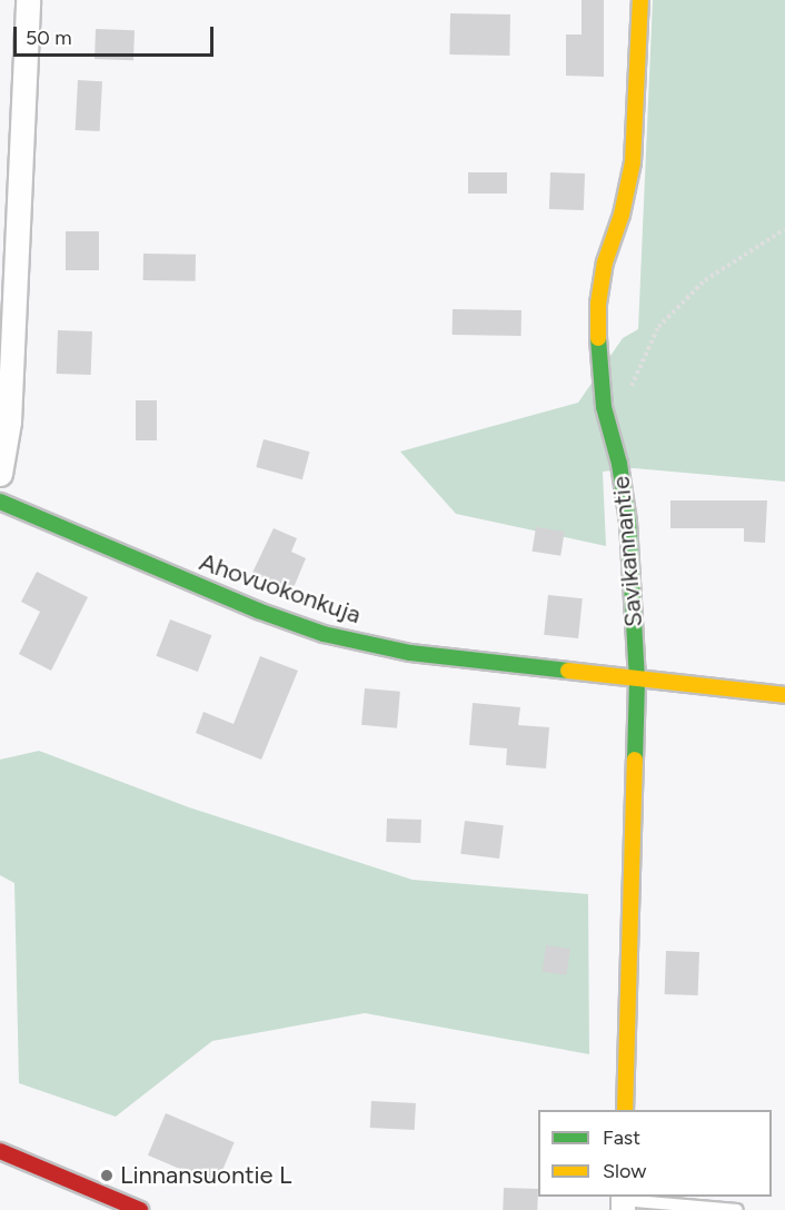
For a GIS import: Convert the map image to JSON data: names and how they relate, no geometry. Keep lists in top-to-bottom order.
{
  "streets": {
    "street": ["Savikannantie", "Ahovuokonkuja"]
  },
  "crossings": [
    ["Savikannantie", "Ahovuokonkuja"]
  ],
  "places": ["Linnansuontie L"],
  "legend": ["Fast", "Slow"],
  "scale_bar": "50 m"
}
